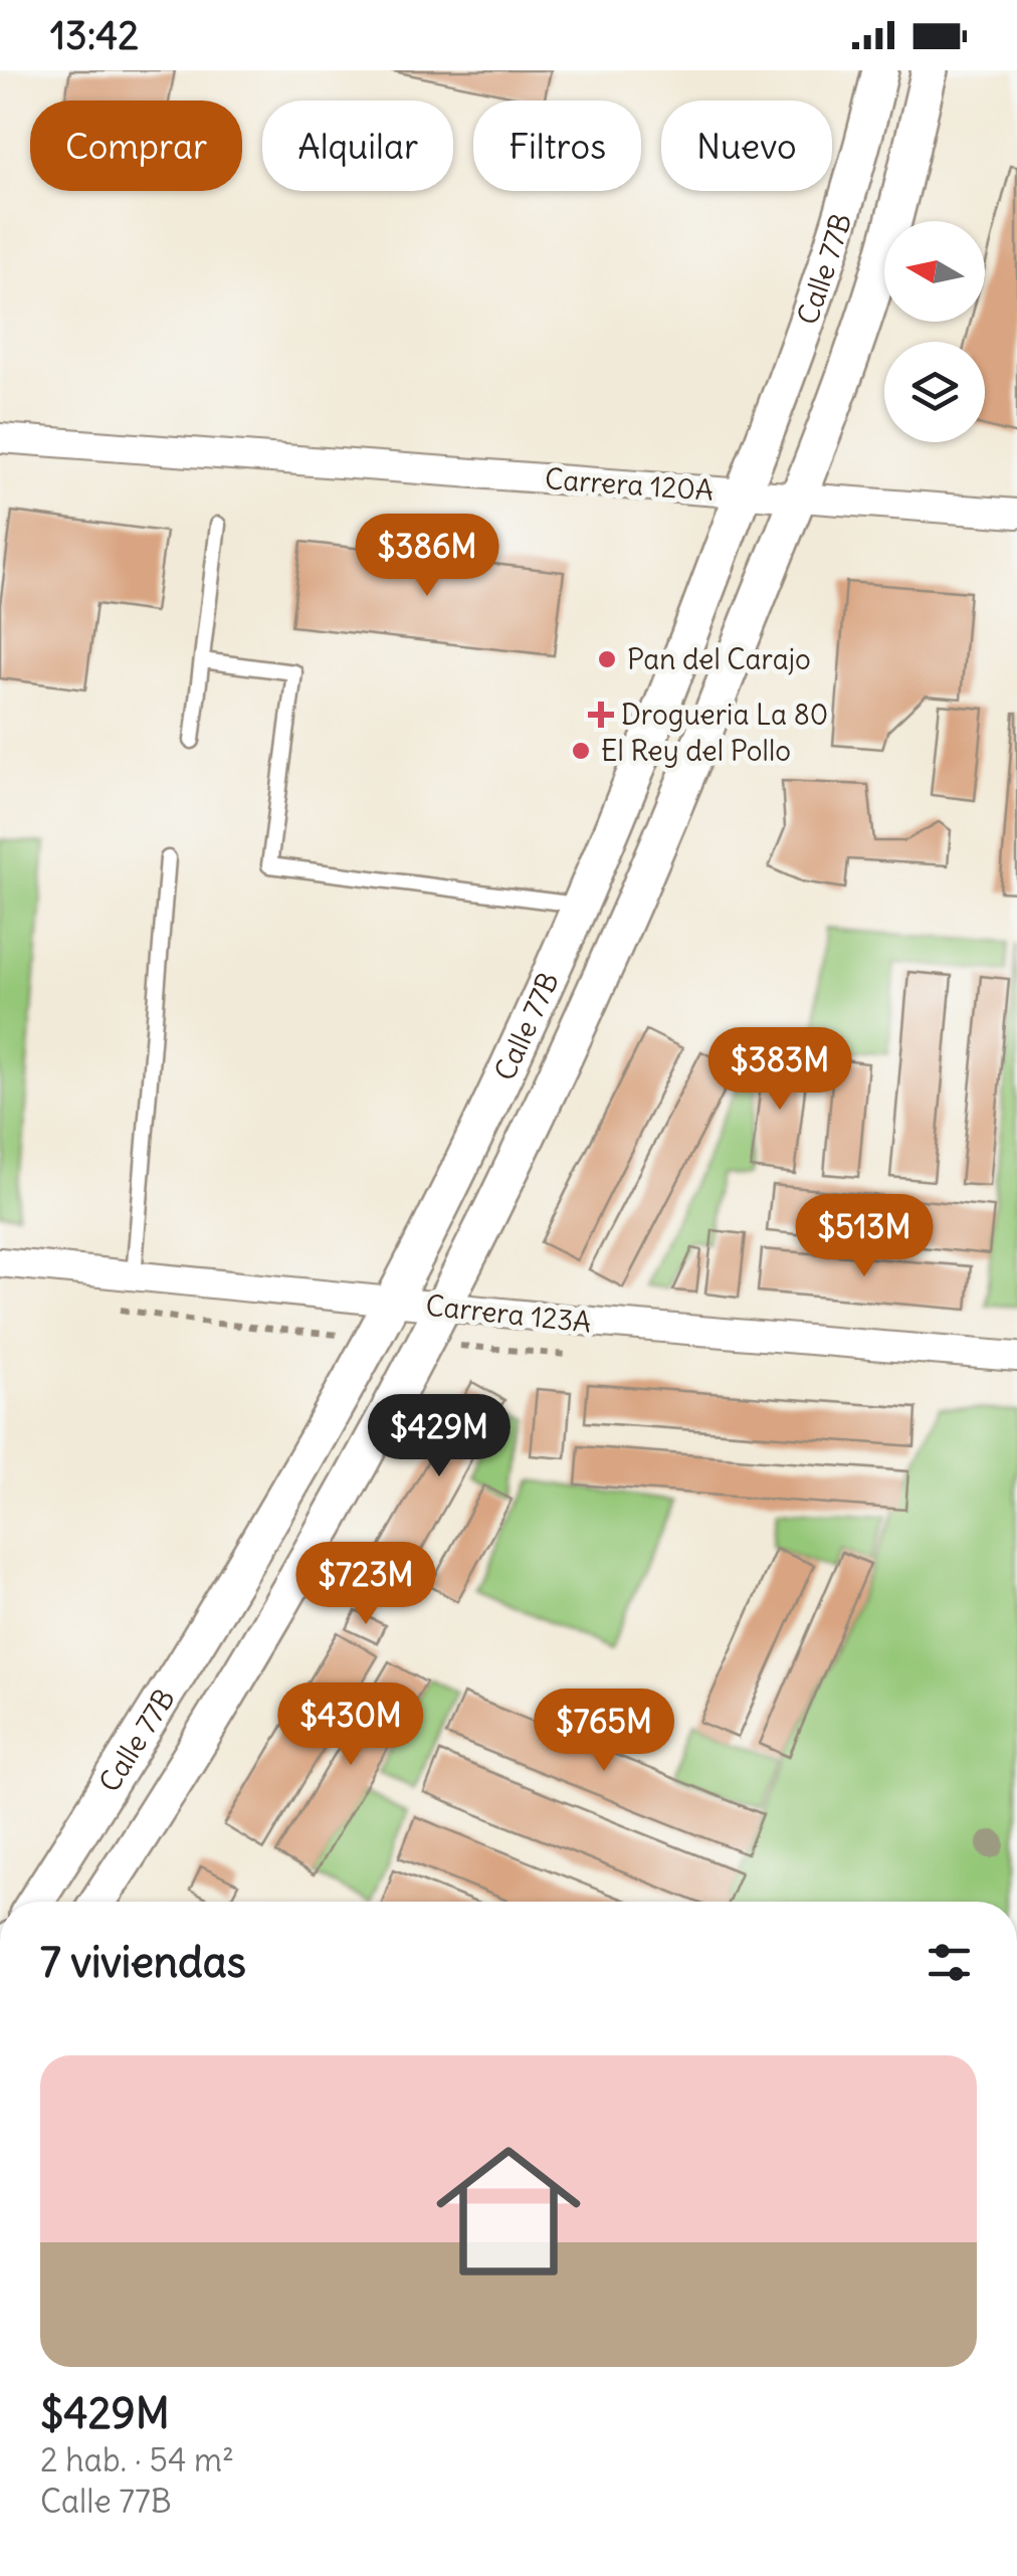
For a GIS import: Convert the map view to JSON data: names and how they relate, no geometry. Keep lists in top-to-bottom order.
{
  "streets": {
    "street": ["Calle 77B", "Carrera 120A", "Carrera 123A"]
  },
  "crossings": [
    ["Calle 77B", "Carrera 120A"],
    ["Calle 77B", "Carrera 123A"]
  ],
  "places": {
    "other": ["Pan del Carajo", "El Rey del Pollo"],
    "health": ["Drogueria La 80"]
  },
  "north": "left",
  "page": {
    "status": "13:42",
    "chip": [
      "Comprar",
      "Alquilar",
      "Filtros",
      "Nuevo"
    ],
    "price": [
      "$386M",
      "$383M",
      "$513M",
      "$429M",
      "$723M",
      "$430M",
      "$765M"
    ],
    "heading": "7 viviendas",
    "list": [
      {
        "name": "$429M",
        "note": "2 hab. · 54 m² · Calle 77B"
      }
    ]
  }
}
